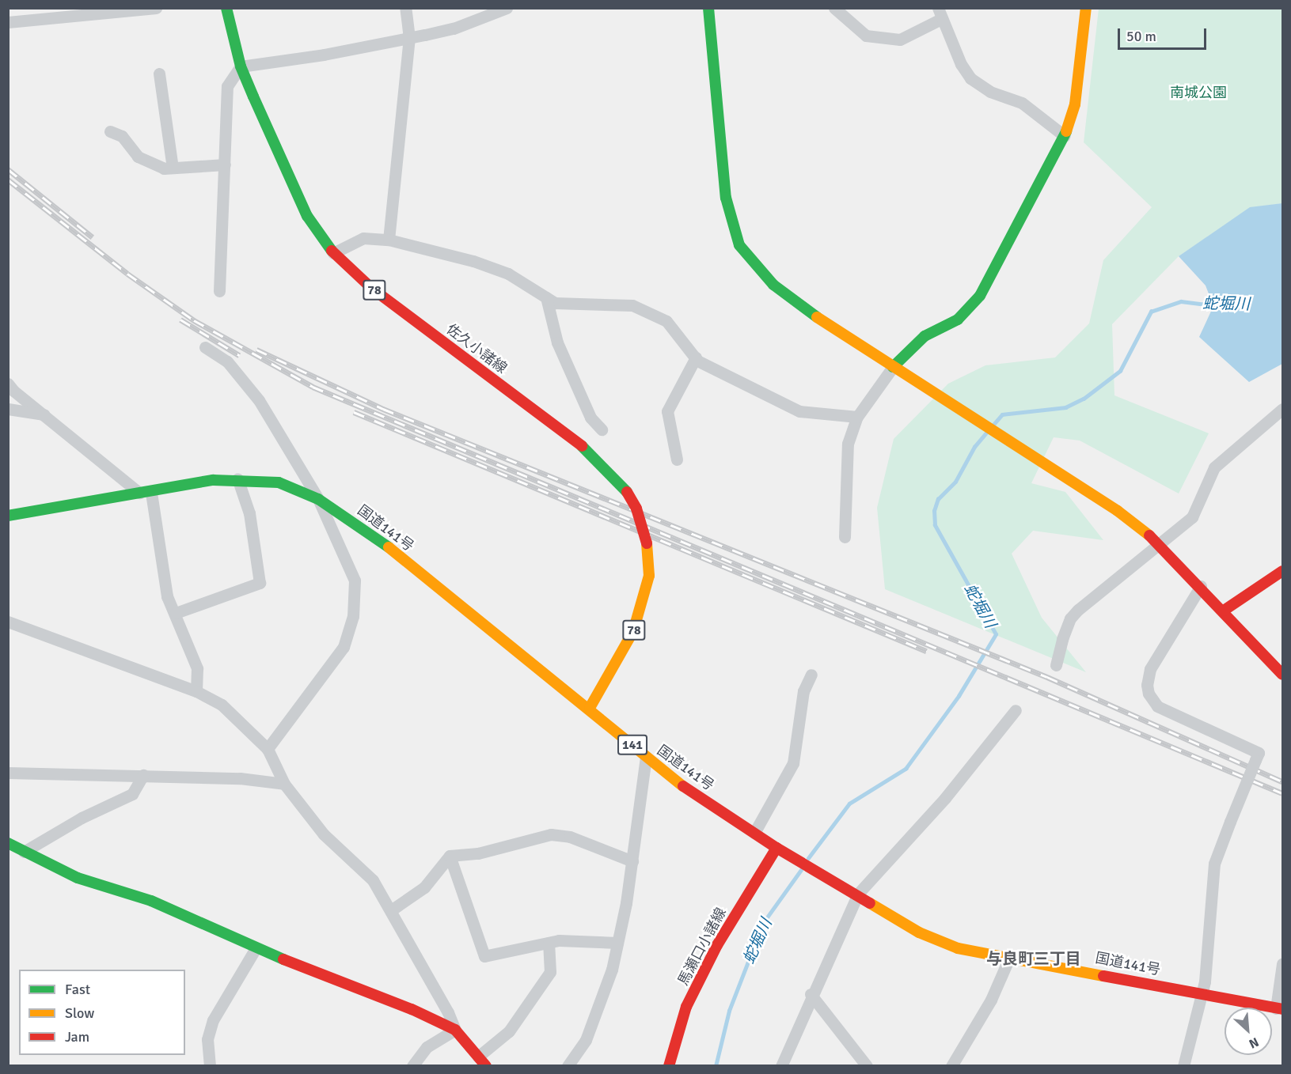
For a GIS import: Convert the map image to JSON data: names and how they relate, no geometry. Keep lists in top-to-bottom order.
{
  "streets": {
    "main road": [
      "78",
      "佐久小諸線",
      "国道141号",
      "141",
      "馬瀬口小諸線"
    ]
  },
  "crossings": [
    ["佐久小諸線", "国道141号"],
    ["国道141号", "馬瀬口小諸線"]
  ],
  "districts": ["与良町三丁目"],
  "water": ["蛇堀川"],
  "parks": ["南城公園"],
  "legend": ["Fast", "Slow", "Jam"],
  "scale_bar": "50 m",
  "north": "bottom right"
}
